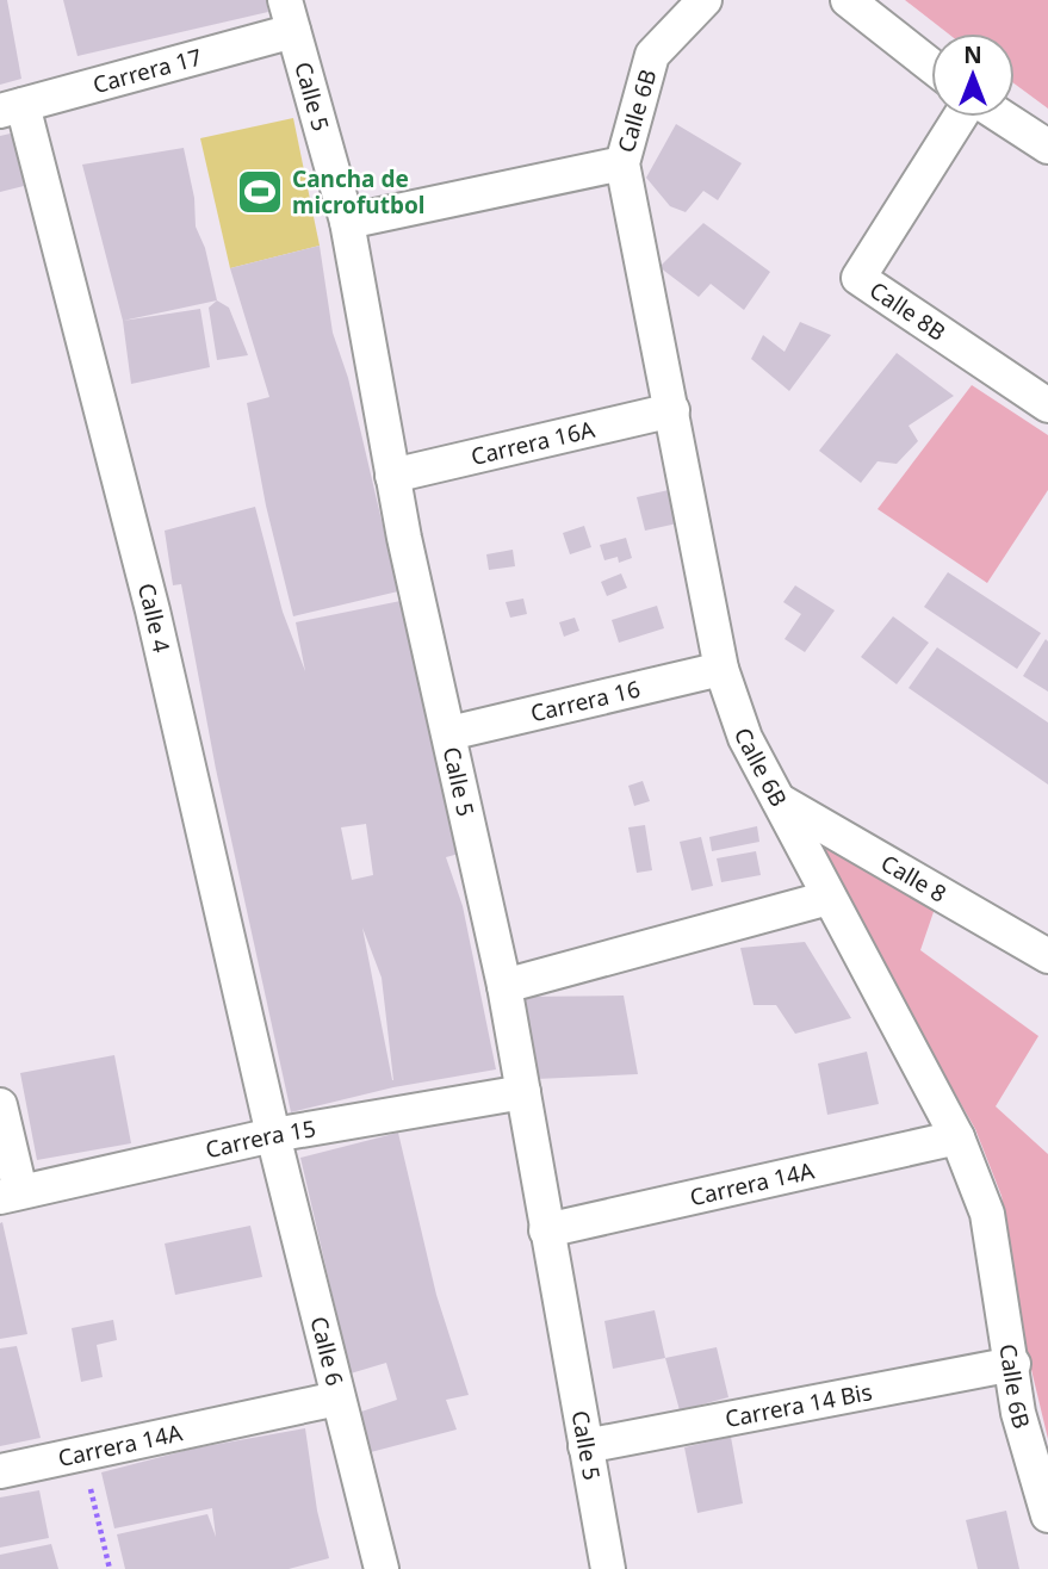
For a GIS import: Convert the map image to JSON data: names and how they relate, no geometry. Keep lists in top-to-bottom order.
{
  "streets": {
    "street": [
      "Carrera 17",
      "Calle 5",
      "Calle 6B",
      "Calle 8B",
      "Carrera 16A",
      "Calle 4",
      "Carrera 16",
      "Calle 8",
      "Carrera 15",
      "Carrera 14A",
      "Calle 6",
      "Carrera 14 Bis"
    ]
  },
  "crossings": [
    ["Carrera 17", "Calle 5"],
    ["Carrera 17", "Calle 4"],
    ["Calle 5", "Carrera 16A"],
    ["Calle 5", "Carrera 16"],
    ["Calle 5", "Carrera 15"],
    ["Calle 5", "Carrera 14A"],
    ["Calle 5", "Carrera 14 Bis"],
    ["Calle 6B", "Carrera 16A"],
    ["Calle 6B", "Carrera 16"],
    ["Calle 6B", "Calle 8"],
    ["Calle 6B", "Carrera 14A"],
    ["Calle 6B", "Carrera 14 Bis"],
    ["Calle 4", "Carrera 15"],
    ["Calle 4", "Calle 6"],
    ["Carrera 15", "Calle 6"],
    ["Carrera 14A", "Calle 6"]
  ],
  "places": {
    "sports": ["Cancha de microfutbol"]
  },
  "north": "top"
}
